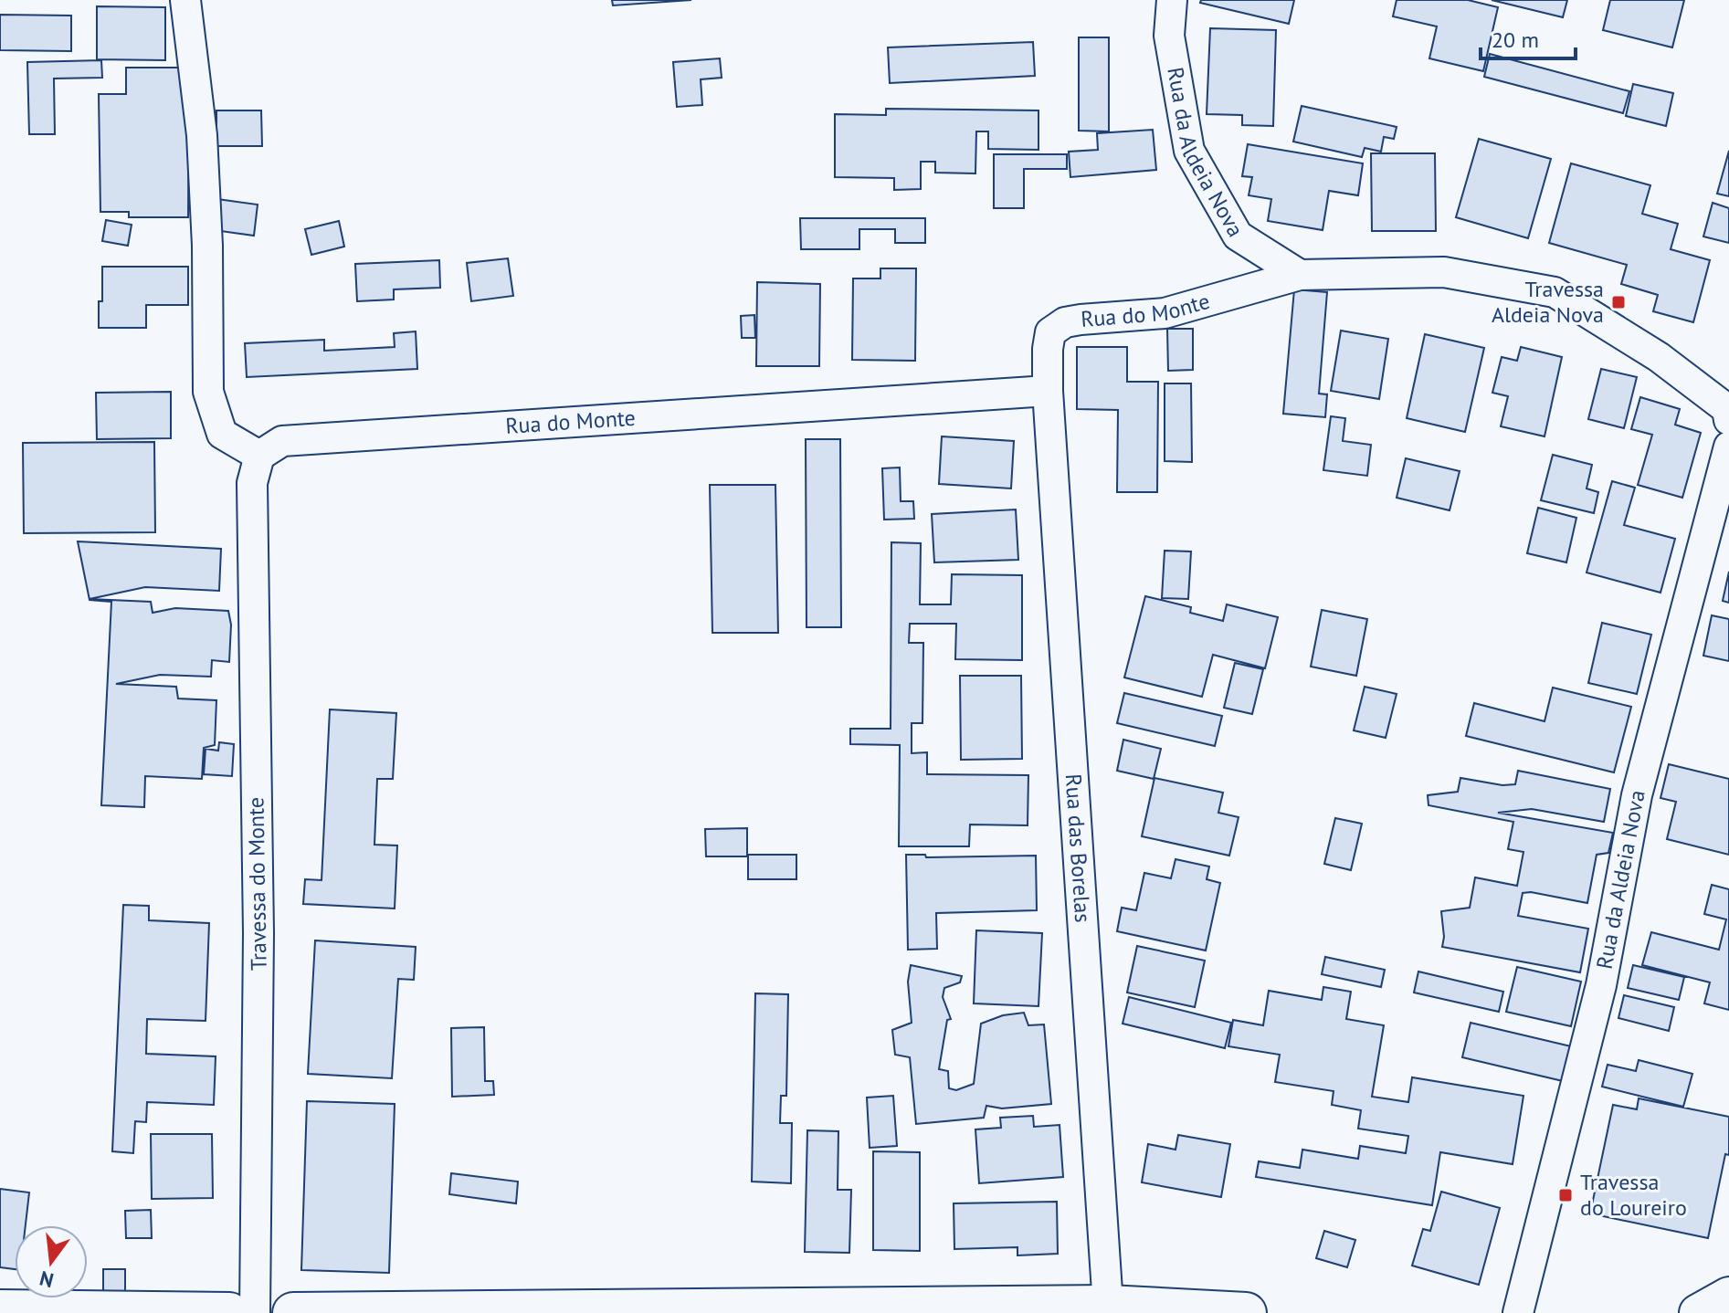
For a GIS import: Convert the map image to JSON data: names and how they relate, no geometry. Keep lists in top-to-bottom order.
{
  "streets": {
    "street": [
      "Rua da Aldeia Nova",
      "Rua do Monte",
      "Rua das Borelas",
      "Travessa do Monte"
    ]
  },
  "crossings": [
    ["Rua da Aldeia Nova", "Rua do Monte"],
    ["Rua do Monte", "Rua das Borelas"],
    ["Rua do Monte", "Travessa do Monte"]
  ],
  "places": {
    "transit": ["Travessa Aldeia Nova", "Travessa do Loureiro"]
  },
  "scale_bar": "20 m",
  "north": "bottom"
}
